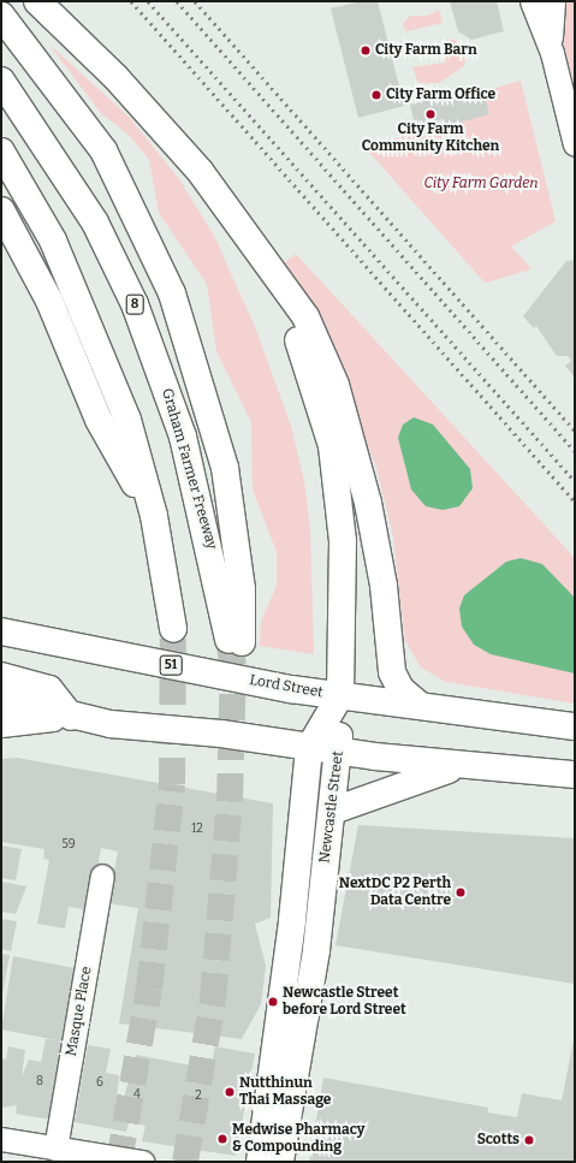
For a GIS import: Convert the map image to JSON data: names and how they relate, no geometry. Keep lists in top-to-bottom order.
{
  "streets": {
    "main road": [
      "8",
      "Graham Farmer Freeway",
      "51",
      "Lord Street",
      "Newcastle Street"
    ],
    "street": ["Masque Place"]
  },
  "crossings": [
    ["Lord Street", "Newcastle Street"]
  ],
  "parks": ["City Farm Garden"],
  "places": [
    "City Farm Barn",
    "City Farm Office",
    "City Farm Community Kitchen",
    "NextDC P2 Perth Data Centre",
    "Newcastle Street before Lord Street",
    "Nutthinun Thai Massage",
    "Medwise Pharmacy & Compounding",
    "Scotts"
  ],
  "house_numbers": [
    "12",
    "59",
    "8",
    "6",
    "4",
    "2"
  ]
}
